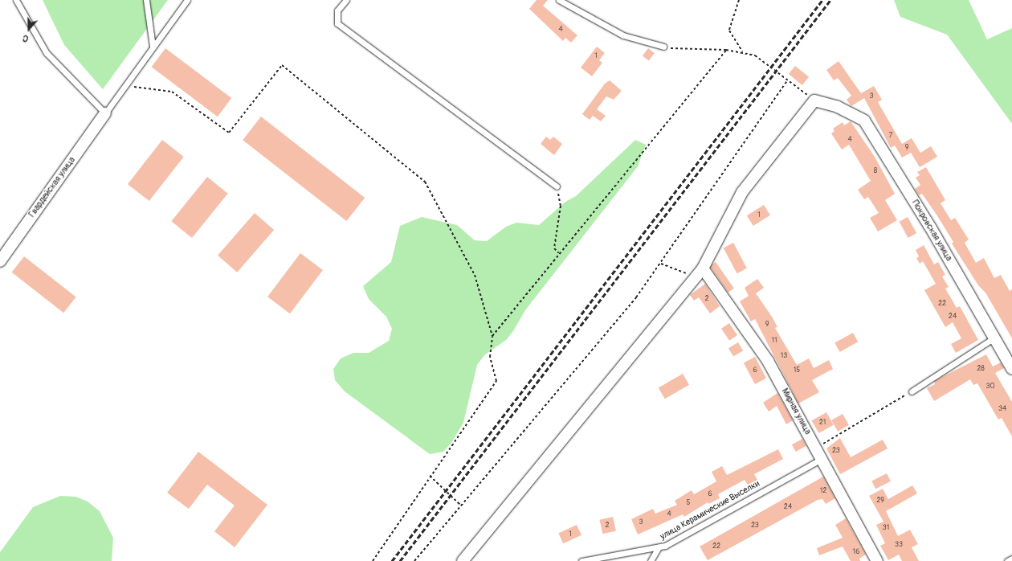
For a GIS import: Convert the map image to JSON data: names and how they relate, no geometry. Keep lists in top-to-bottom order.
{
  "streets": {
    "street": ["Гвардейская улица", "Покровская улица", "Мирная улица"],
    "lane": ["улица Керамические Выселки"]
  },
  "crossings": [
    ["Мирная улица", "улица Керамические Выселки"]
  ],
  "house_numbers": [
    "4",
    "1",
    "3",
    "7",
    "4",
    "9",
    "8",
    "1",
    "2",
    "22",
    "24",
    "9",
    "11",
    "13",
    "28",
    "6",
    "15",
    "30",
    "34",
    "21",
    "23",
    "12",
    "6",
    "29",
    "5",
    "24",
    "4",
    "3",
    "2",
    "23",
    "31",
    "1",
    "33",
    "22",
    "16"
  ],
  "north": "bottom"
}
